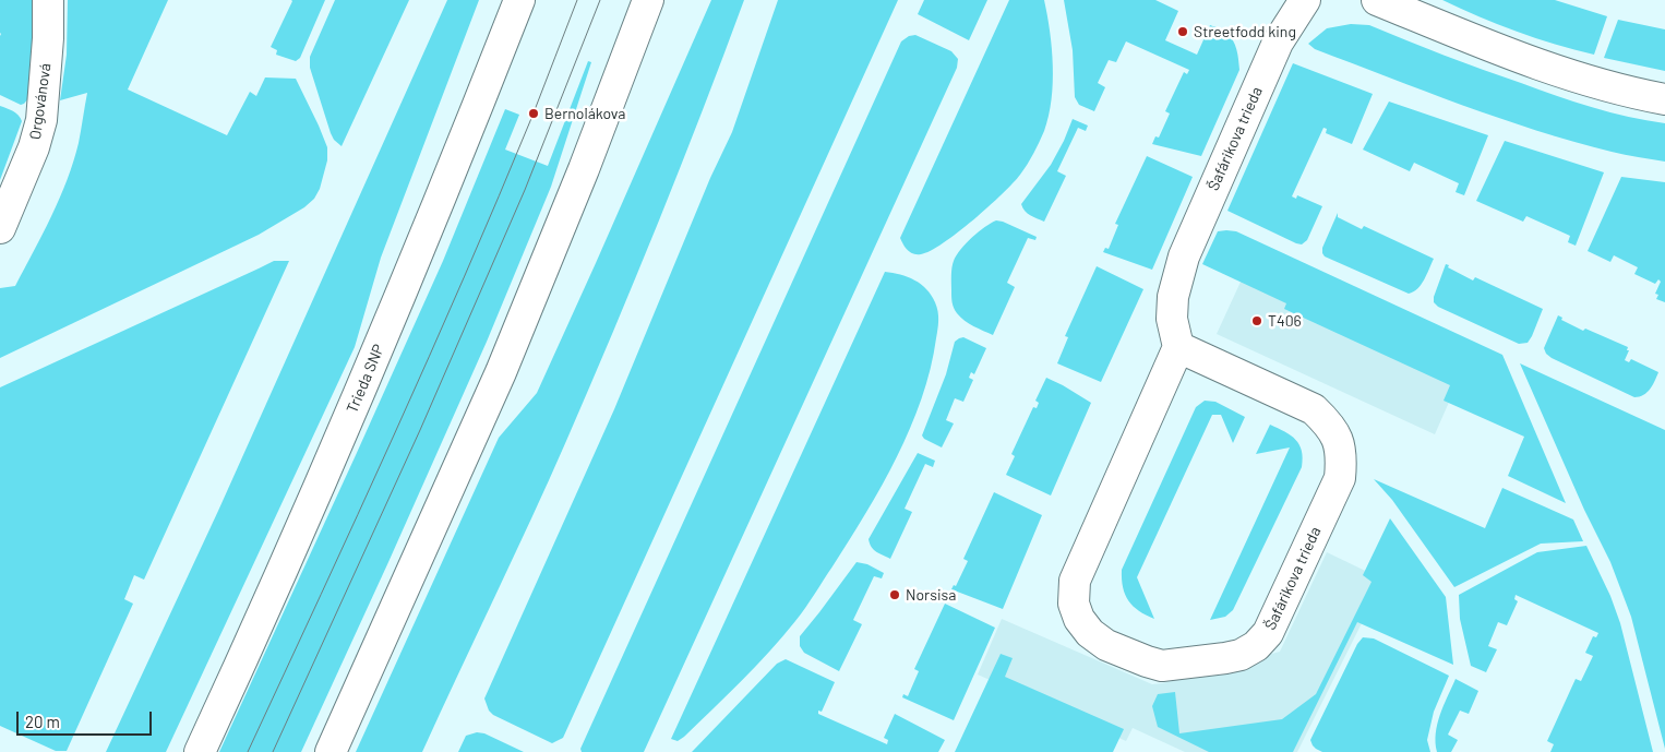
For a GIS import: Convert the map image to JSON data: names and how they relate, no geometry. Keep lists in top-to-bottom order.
{
  "streets": {
    "street": ["Orgovánová", "Šafárikova trieda", "Trieda SNP"]
  },
  "places": [
    "Streetfodd king",
    "Bernolákova",
    "T406",
    "Norsisa"
  ],
  "scale_bar": "20 m"
}
